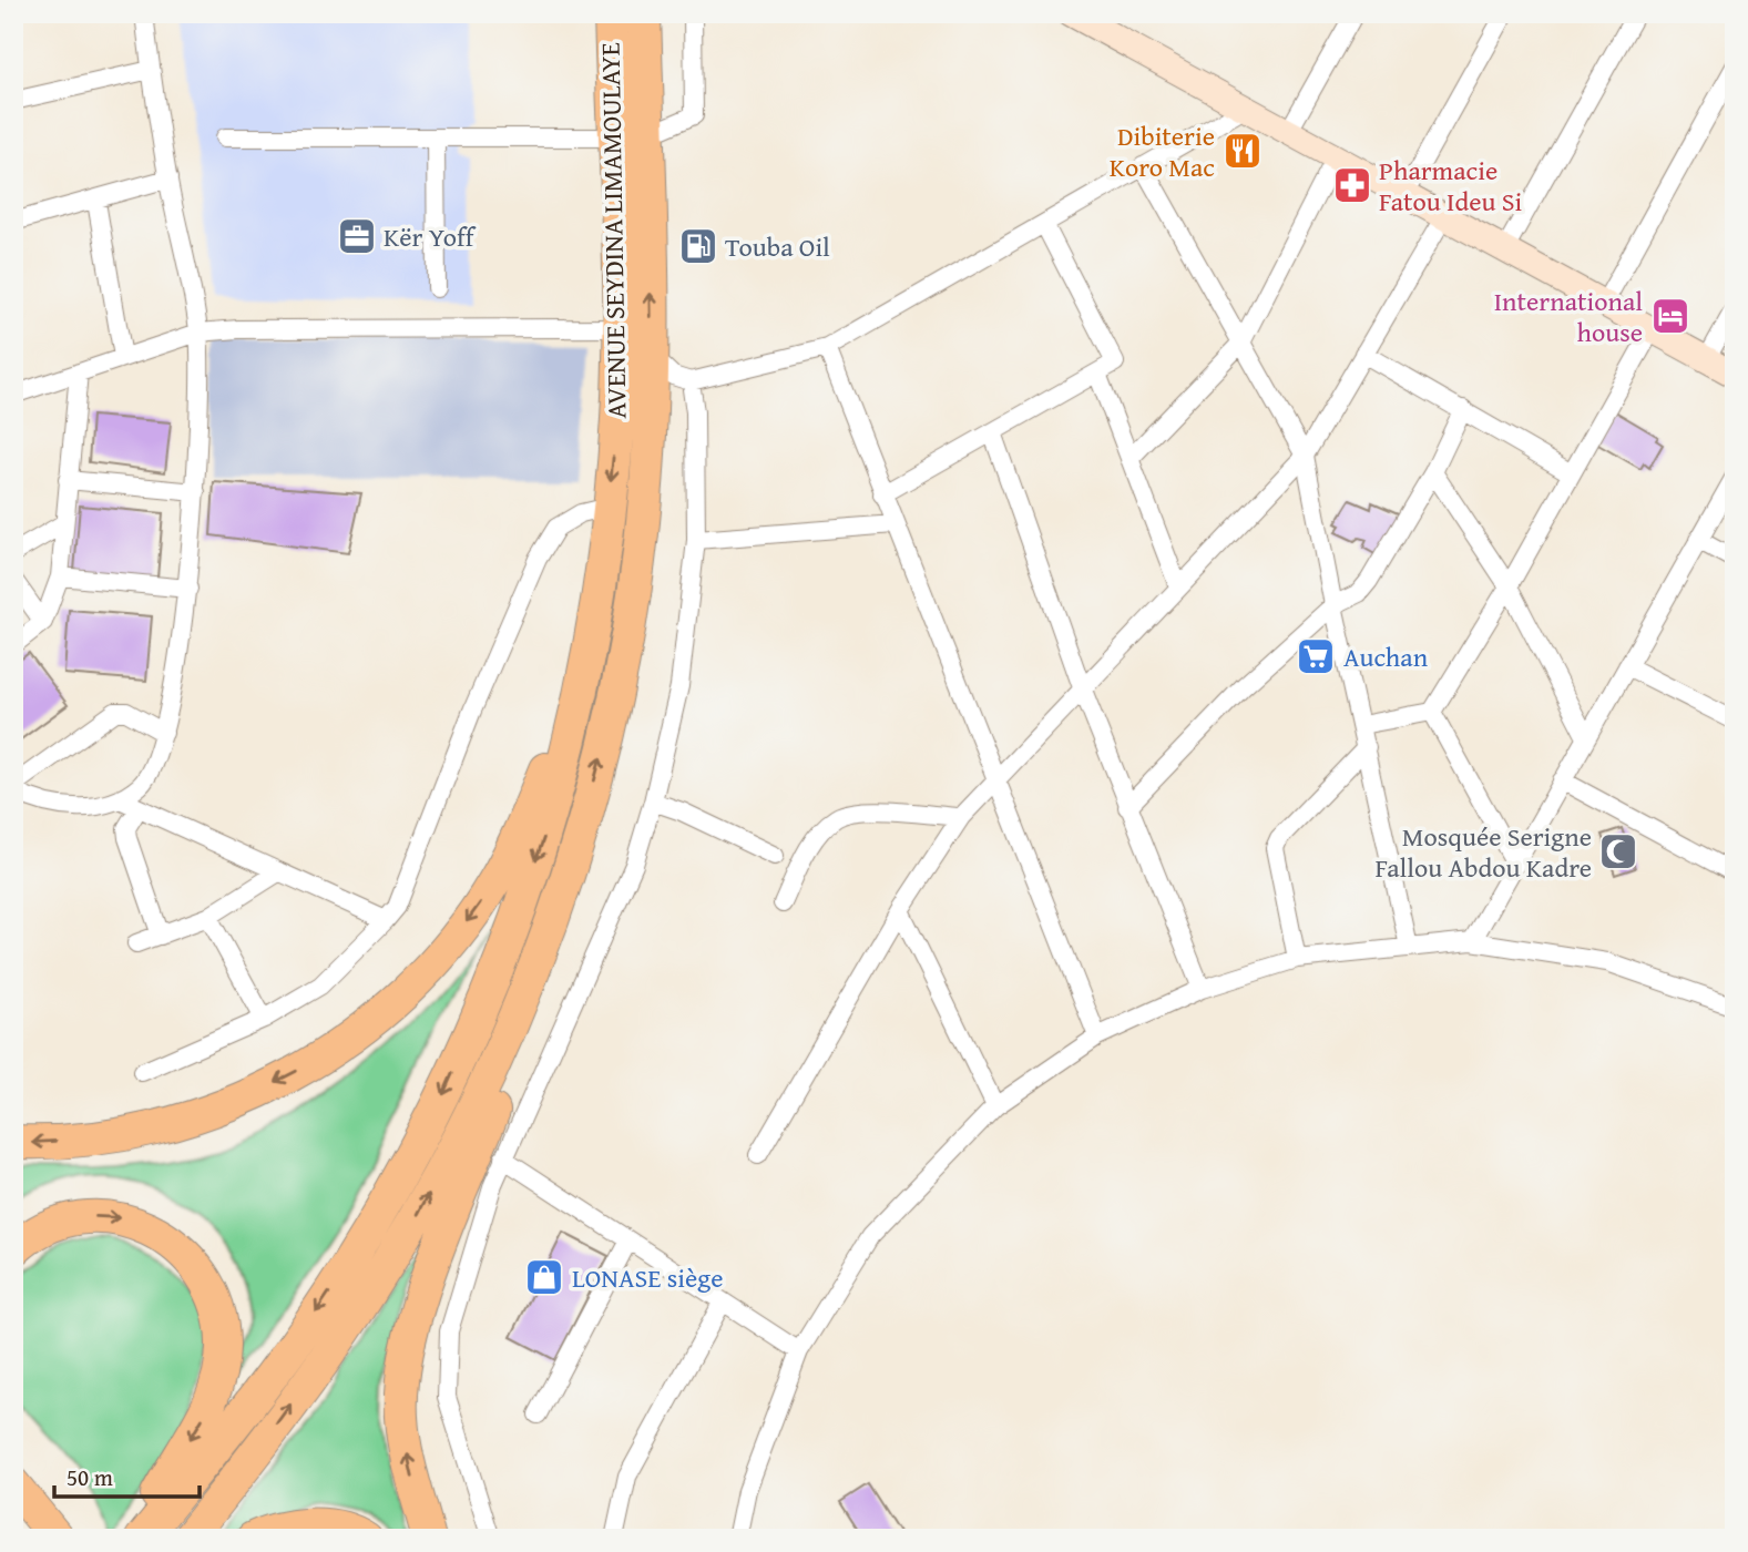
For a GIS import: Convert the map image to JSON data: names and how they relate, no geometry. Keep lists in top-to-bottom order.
{
  "streets": {
    "highway": ["AVENUE SEYDINA LIMAMOULAYE"]
  },
  "places": {
    "restaurant": ["Dibiterie Koro Mac"],
    "pharmacy": ["Pharmacie Fatou Ideu Si"],
    "office": ["Kër Yoff"],
    "fuel station": ["Touba Oil"],
    "hotel": ["International house"],
    "supermarket": ["Auchan"],
    "mosque": ["Mosquée Serigne Fallou Abdou Kadre"],
    "shop": ["LONASE siège"]
  },
  "scale_bar": "50 m"
}
